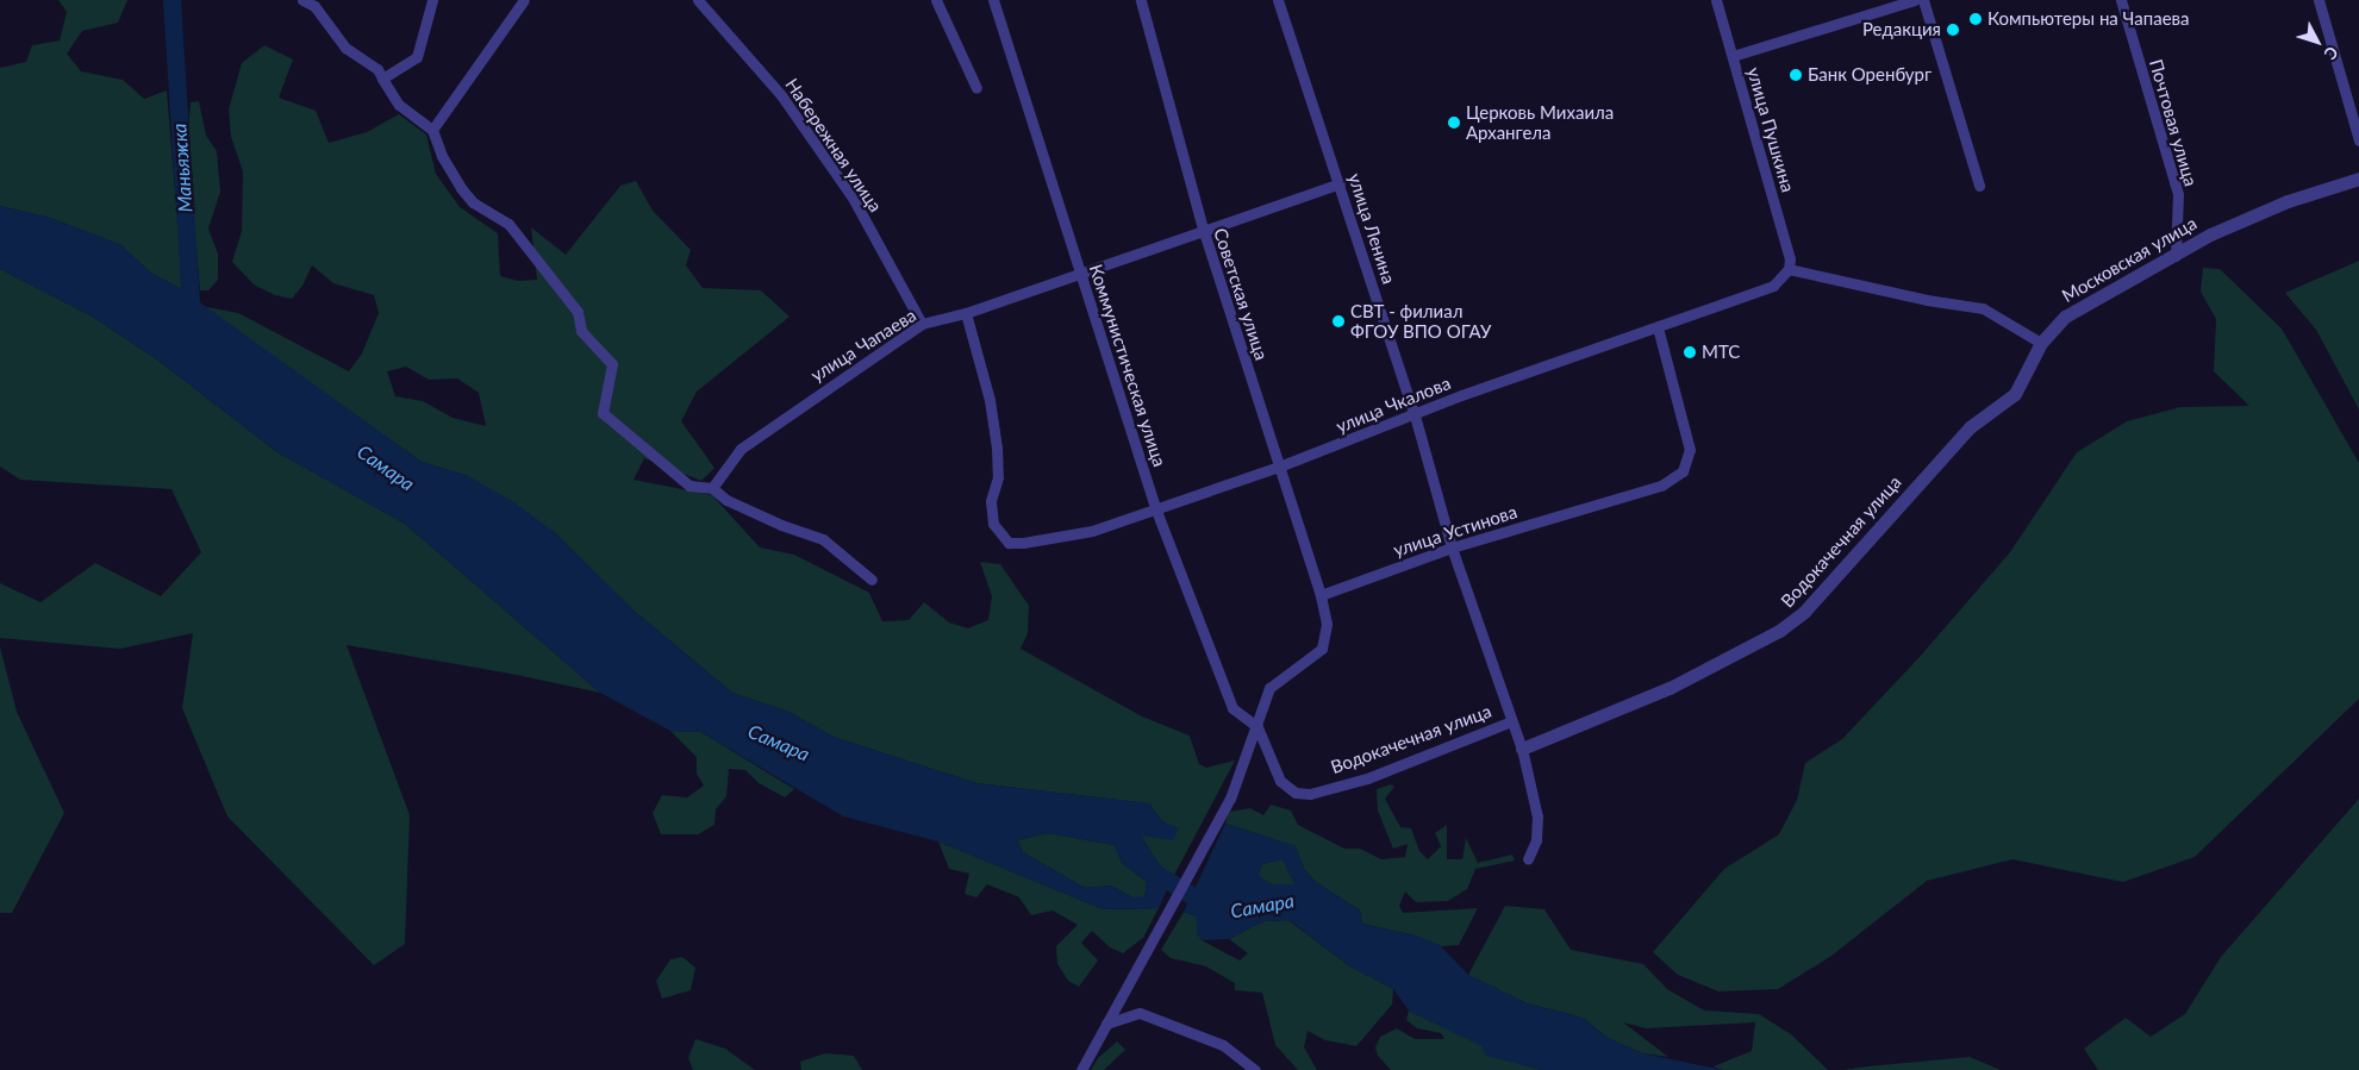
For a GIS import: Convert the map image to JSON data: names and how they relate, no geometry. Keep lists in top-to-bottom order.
{
  "streets": {
    "street": [
      "Почтовая улица",
      "улица Пушкина",
      "Набережная улица",
      "улица Ленина",
      "Московская улица",
      "Советская улица",
      "улица Чапаева",
      "Коммунистическая улица",
      "улица Чкалова",
      "улица Устинова",
      "Водокачечная улица"
    ]
  },
  "crossings": [
    ["Почтовая улица", "Московская улица"],
    ["улица Пушкина", "улица Чкалова"],
    ["Набережная улица", "улица Чапаева"],
    ["улица Ленина", "улица Чапаева"],
    ["улица Ленина", "улица Чкалова"],
    ["улица Ленина", "улица Устинова"],
    ["улица Ленина", "Водокачечная улица"],
    ["Московская улица", "Водокачечная улица"],
    ["Советская улица", "улица Чапаева"],
    ["Советская улица", "улица Чкалова"],
    ["Советская улица", "улица Устинова"],
    ["улица Чапаева", "Коммунистическая улица"],
    ["улица Чапаева", "улица Чкалова"],
    ["Коммунистическая улица", "улица Чкалова"],
    ["Коммунистическая улица", "Водокачечная улица"],
    ["улица Чкалова", "улица Устинова"]
  ],
  "water": ["Маньяжка", "Самара"],
  "places": [
    "Компьютеры на Чапаева",
    "Редакция",
    "Банк Оренбург",
    "Церковь Михаила Архангела",
    "СВТ - филиал ФГОУ ВПО ОГАУ",
    "МТС"
  ],
  "north": "bottom right"
}
